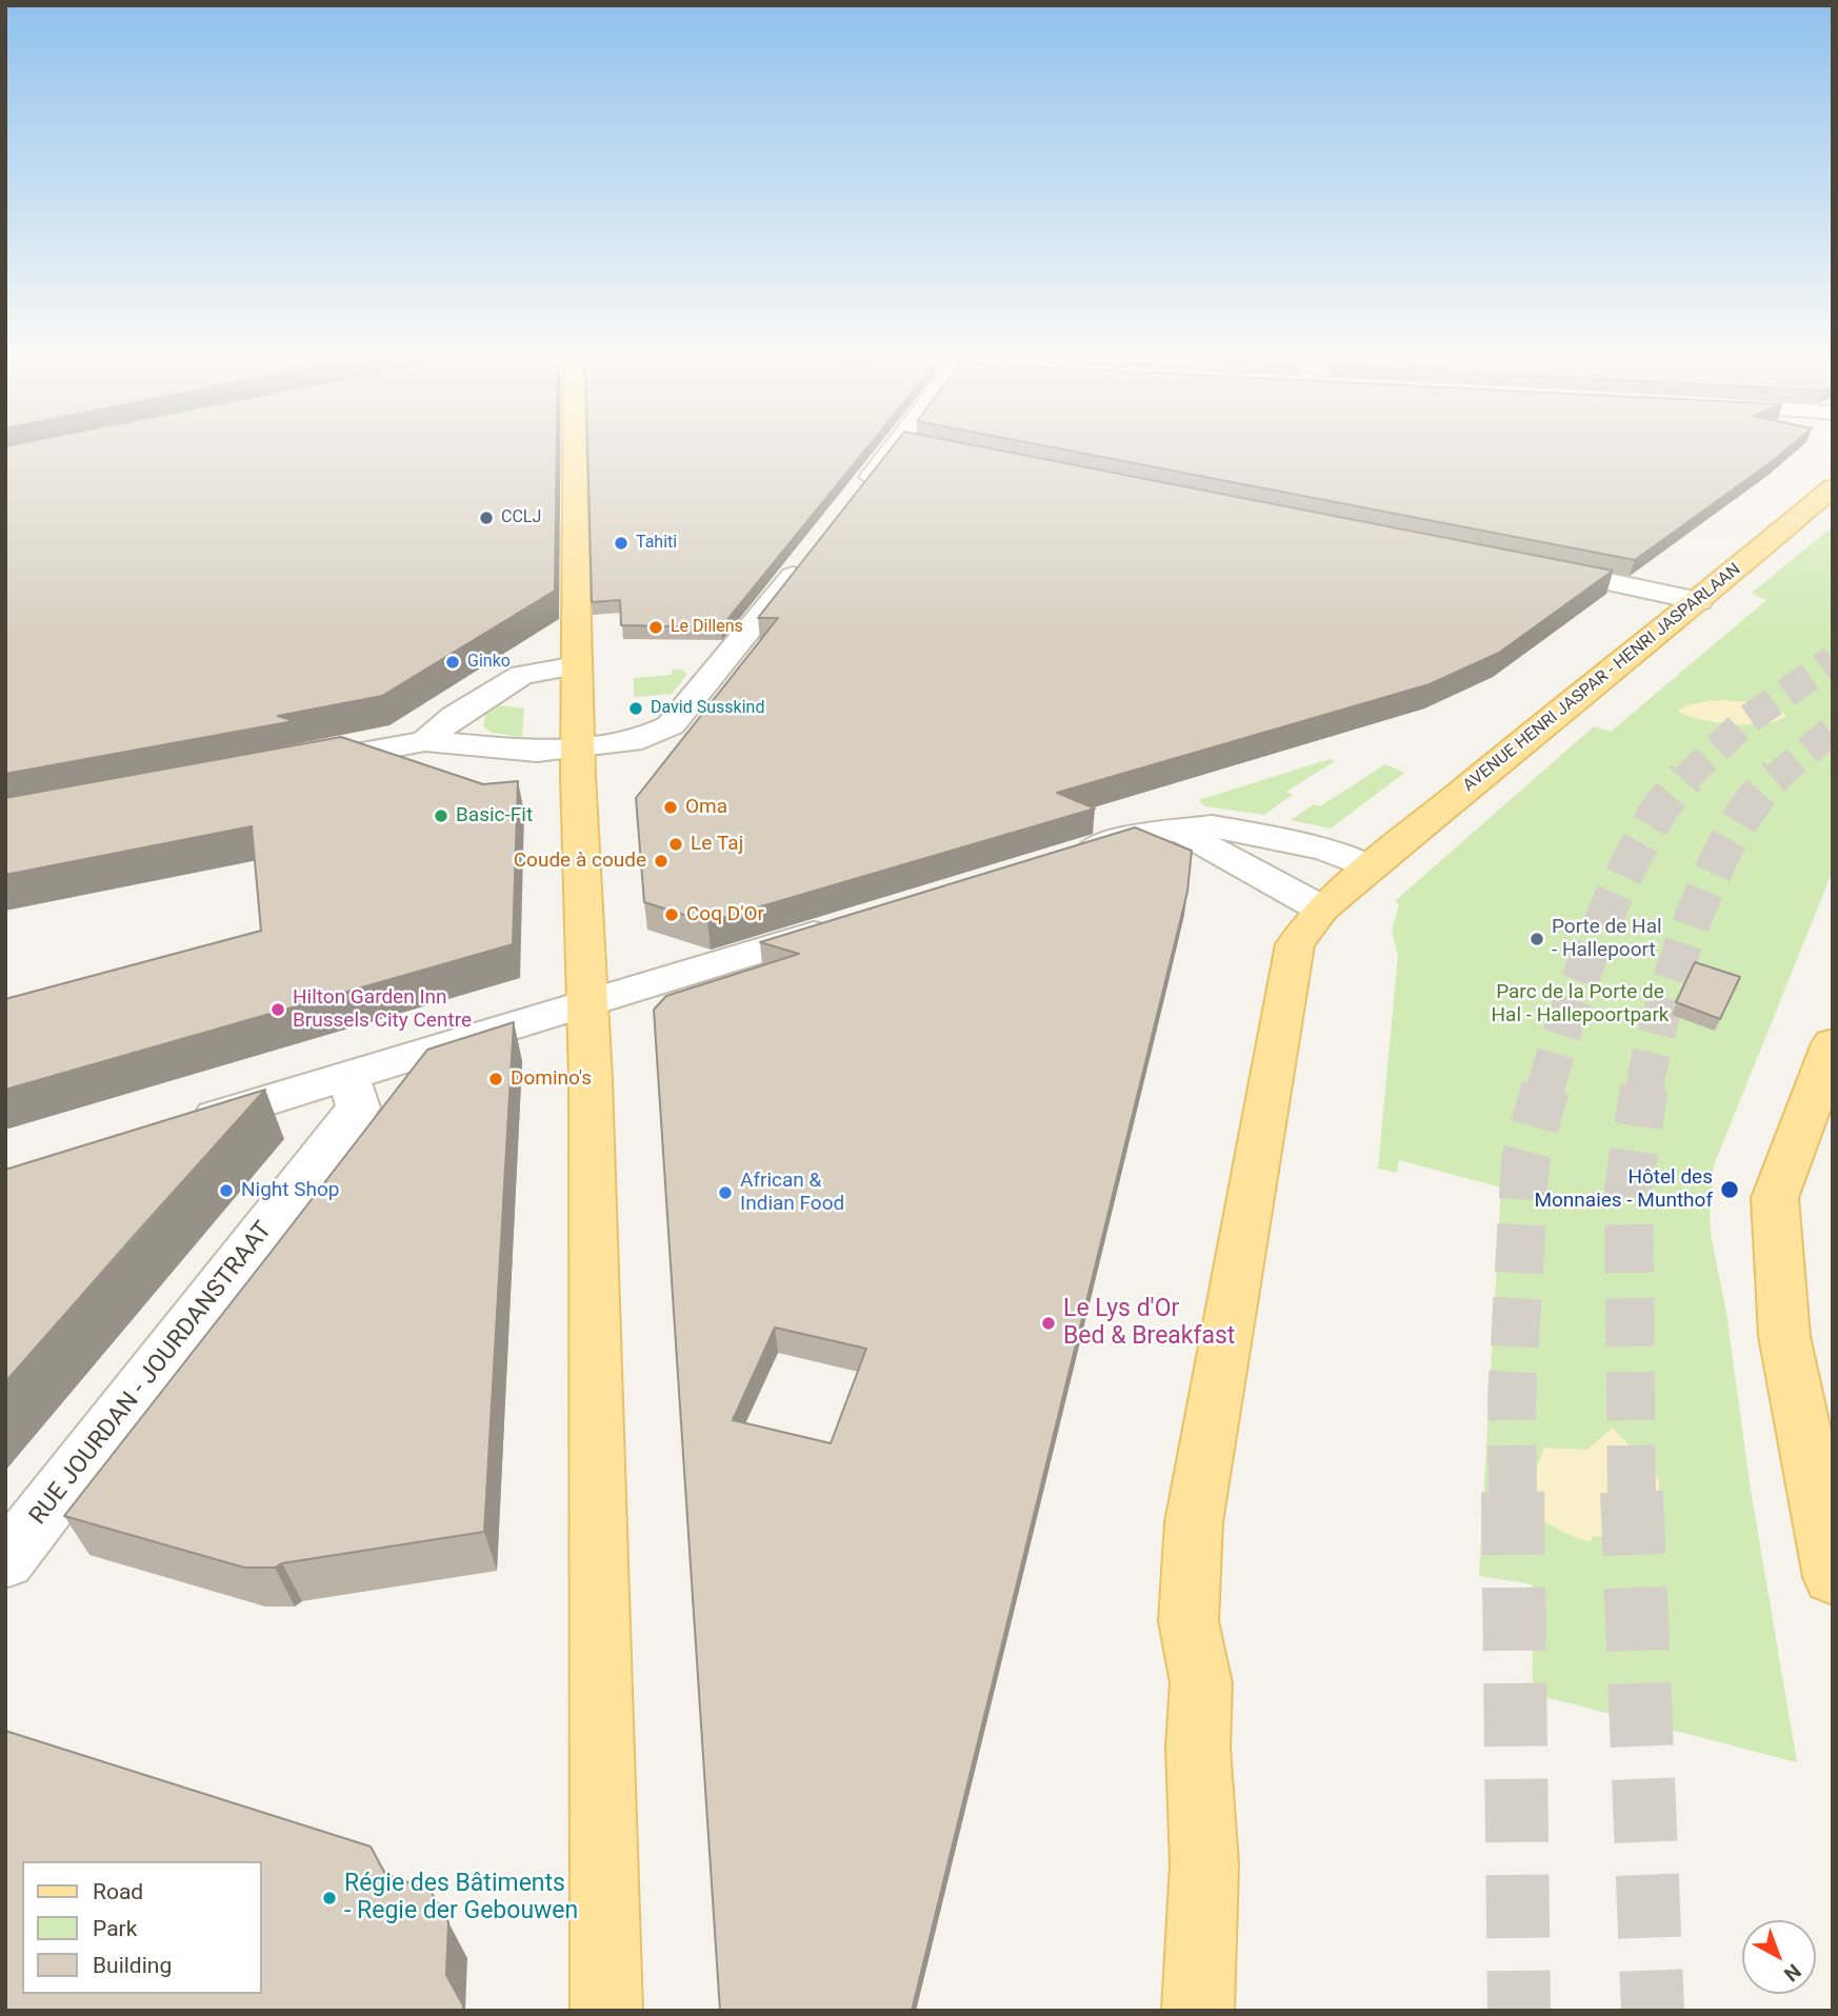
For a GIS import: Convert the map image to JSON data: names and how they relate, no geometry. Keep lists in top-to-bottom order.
{
  "streets": {
    "main road": ["AVENUE HENRI JASPAR - HENRI JASPARLAAN"],
    "street": ["RUE JOURDAN - JOURDANSTRAAT"]
  },
  "parks": ["Parc de la Porte de Hal - Hallepoortpark"],
  "places": [
    "CCLJ",
    "Tahiti",
    "Le Dillens",
    "Ginko",
    "David Susskind",
    "Oma",
    "Basic-Fit",
    "Le Taj",
    "Coude à coude",
    "Coq D'Or",
    "Porte de Hal - Hallepoort",
    "Hilton Garden Inn Brussels City Centre",
    "Domino's",
    "Hôtel des Monnaies - Munthof",
    "Night Shop",
    "African & Indian Food",
    "Le Lys d'Or Bed & Breakfast",
    "Régie des Bâtiments - Regie der Gebouwen"
  ],
  "legend": ["Road", "Park", "Building"],
  "north": "bottom right"
}
